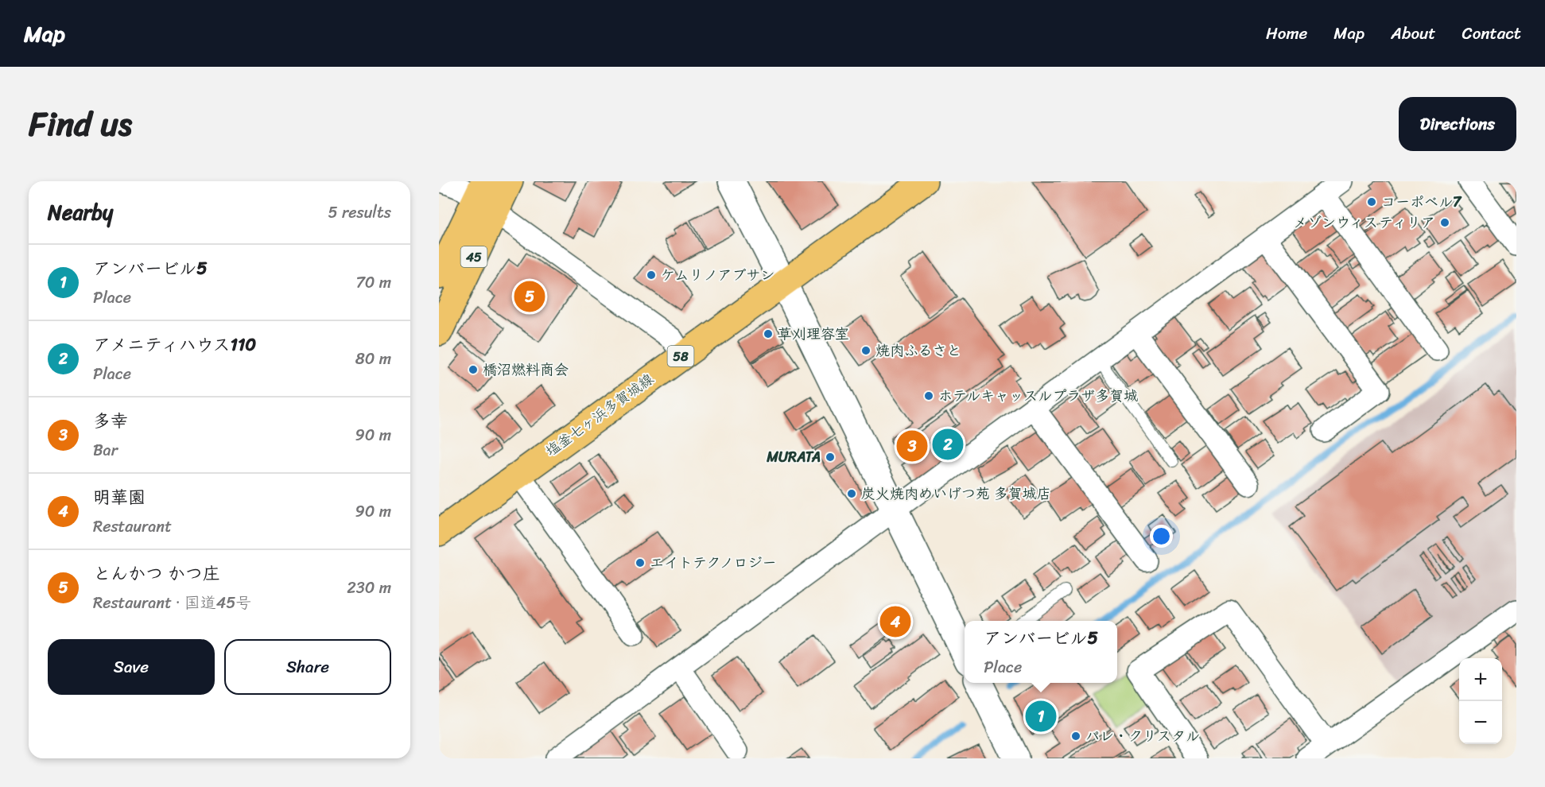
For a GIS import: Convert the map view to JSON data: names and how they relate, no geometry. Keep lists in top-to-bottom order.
{
  "streets": {
    "main road": ["45", "58", "塩釜七ヶ浜多賀城線"]
  },
  "places": [
    "コーポベル7",
    "メゾンウィスティリア",
    "ケムリノアブサン",
    "草刈理容室",
    "焼肉ふるさと",
    "橋沼燃料商会",
    "ホテルキャッスルプラザ多賀城",
    "MURATA",
    "炭火焼肉めいげつ苑 多賀城店",
    "エイトテクノロジー",
    "パレ・クリスタル"
  ],
  "page": {
    "header": "Map",
    "nav": [
      "Home",
      "Map",
      "About",
      "Contact"
    ],
    "title": "Find us",
    "buttons": [
      "Directions",
      ["Save", "Share"]
    ],
    "heading": ["Nearby", "5 results"],
    "list": [
      {
        "mark": "1",
        "name": "アンバービル5",
        "note": "Place",
        "value": "70 m"
      },
      {
        "mark": "2",
        "name": "アメニティハウス110",
        "note": "Place",
        "value": "80 m"
      },
      {
        "mark": "3",
        "name": "多幸",
        "note": "Bar",
        "value": "90 m"
      },
      {
        "mark": "4",
        "name": "明華園",
        "note": "Restaurant",
        "value": "90 m"
      },
      {
        "mark": "5",
        "name": "とんかつ かつ庄",
        "note": "Restaurant · 国道45号",
        "value": "230 m"
      }
    ],
    "pins": [
      "5",
      "2",
      "3",
      "4",
      "1"
    ],
    "popup": ["アンバービル5", "Place"],
    "map_buttons": ["+", "−"]
  }
}
